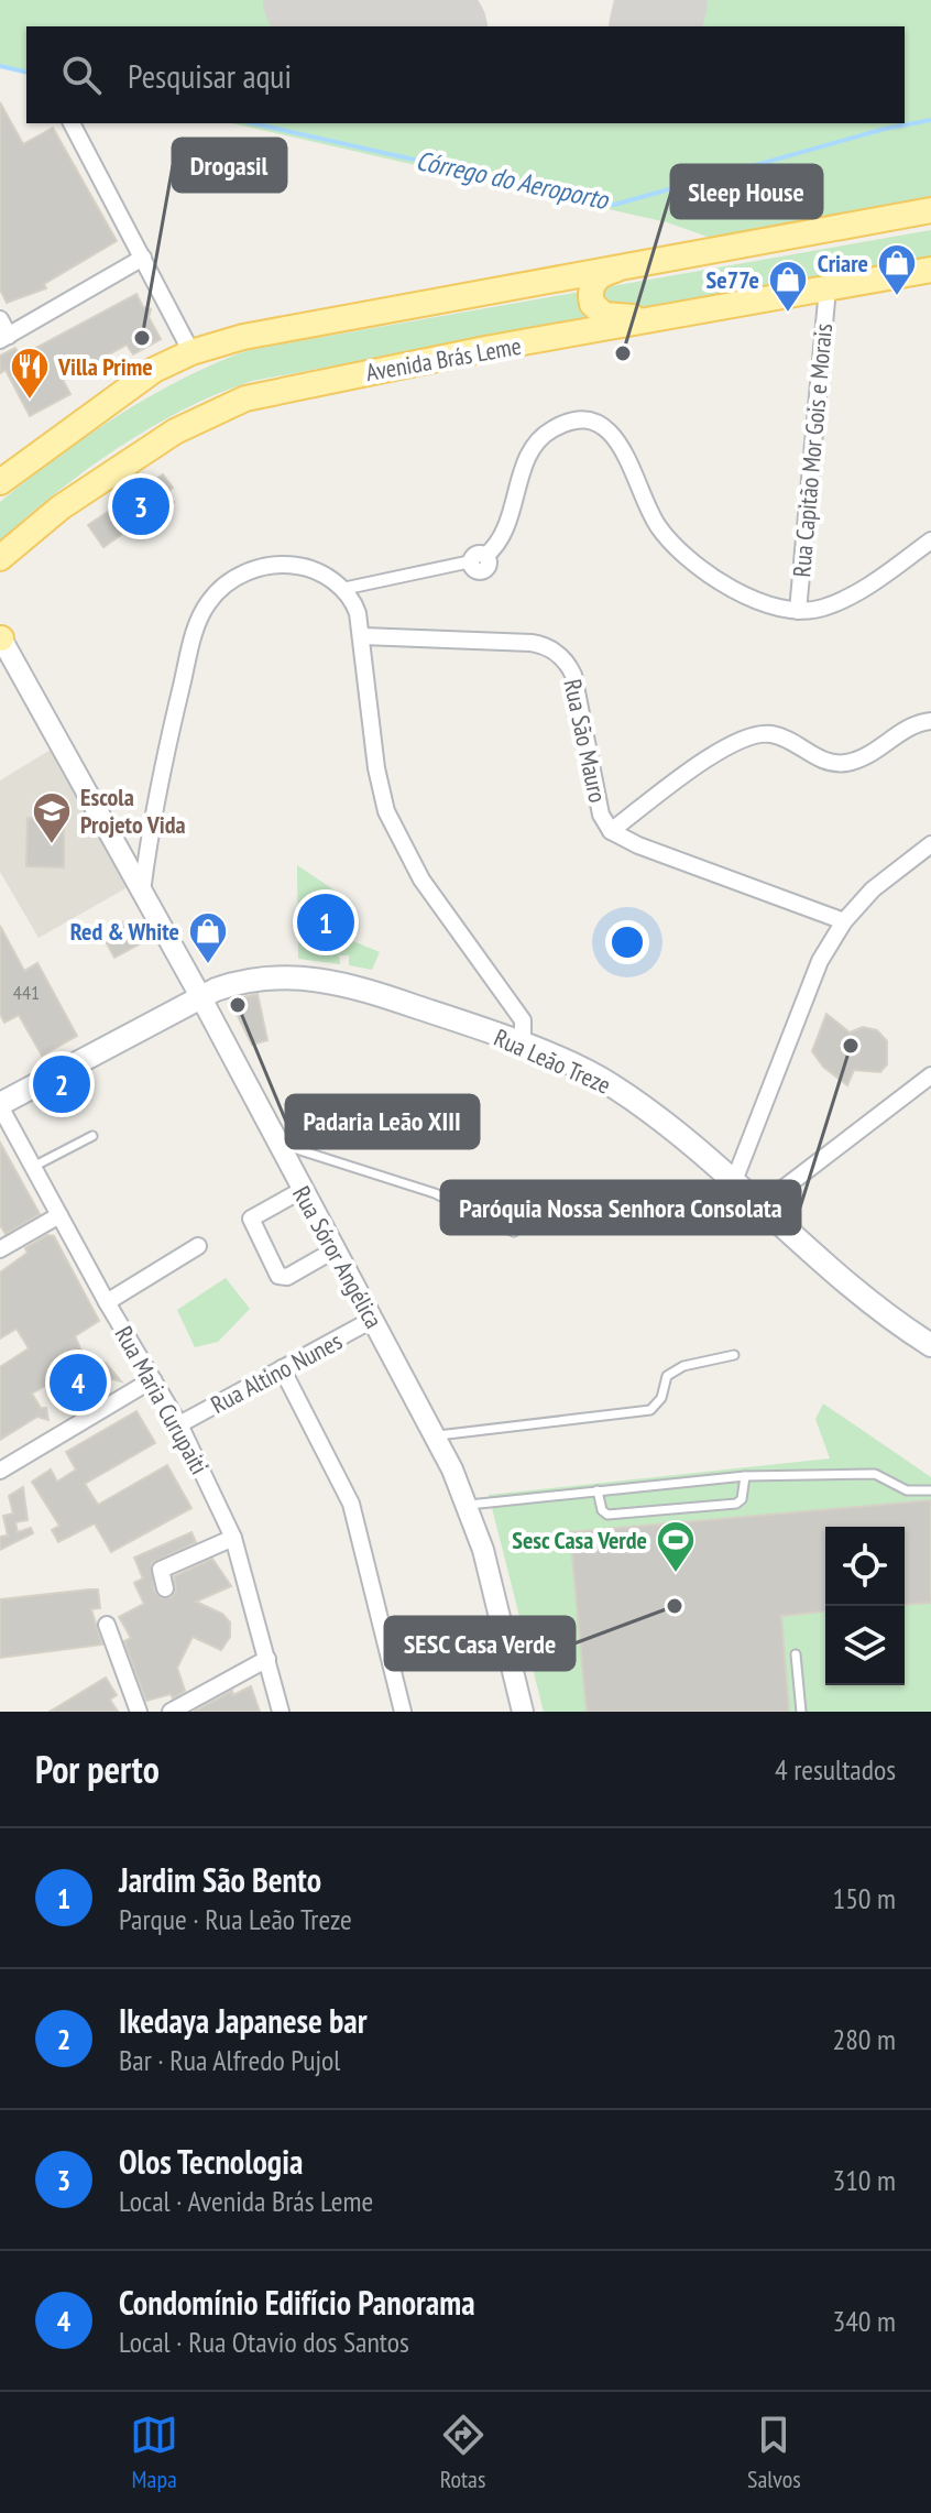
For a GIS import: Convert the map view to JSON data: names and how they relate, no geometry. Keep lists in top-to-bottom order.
{
  "streets": {
    "main road": ["Avenida Brás Leme", "Rua Leão Treze"],
    "street": [
      "Rua Capitão Mor Gois e Morais",
      "Rua São Mauro",
      "Rua Sóror Angélica",
      "Rua Altino Nunes",
      "Rua Maria Curupaiti"
    ]
  },
  "crossings": [
    ["Avenida Brás Leme", "Rua Capitão Mor Gois e Morais"],
    ["Rua Leão Treze", "Rua Sóror Angélica"],
    ["Rua Leão Treze", "Rua Maria Curupaiti"],
    ["Rua Sóror Angélica", "Rua Altino Nunes"],
    ["Rua Altino Nunes", "Rua Maria Curupaiti"]
  ],
  "water": ["Córrego do Aeroporto"],
  "places": {
    "shop": ["Criare", "Se77e", "Red & White"],
    "other": [
      "Drogasil",
      "Sleep House",
      "Padaria Leão XIII",
      "Paróquia Nossa Senhora Consolata",
      "SESC Casa Verde"
    ],
    "restaurant": ["Villa Prime"],
    "school or university": ["Escola Projeto Vida"],
    "sports": ["Sesc Casa Verde"]
  },
  "house_numbers": ["441"],
  "page": {
    "search": "Pesquisar aqui",
    "pins": [
      "3",
      "1",
      "2",
      "4"
    ],
    "heading": ["Por perto", "4 resultados"],
    "list": [
      {
        "mark": "1",
        "name": "Jardim São Bento",
        "note": "Parque · Rua Leão Treze",
        "value": "150 m"
      },
      {
        "mark": "2",
        "name": "Ikedaya Japanese bar",
        "note": "Bar · Rua Alfredo Pujol",
        "value": "280 m"
      },
      {
        "mark": "3",
        "name": "Olos Tecnologia",
        "note": "Local · Avenida Brás Leme",
        "value": "310 m"
      },
      {
        "mark": "4",
        "name": "Condomínio Edifício Panorama",
        "note": "Local · Rua Otavio dos Santos",
        "value": "340 m"
      }
    ],
    "nav": ["Mapa", "Rotas", "Salvos"]
  }
}
